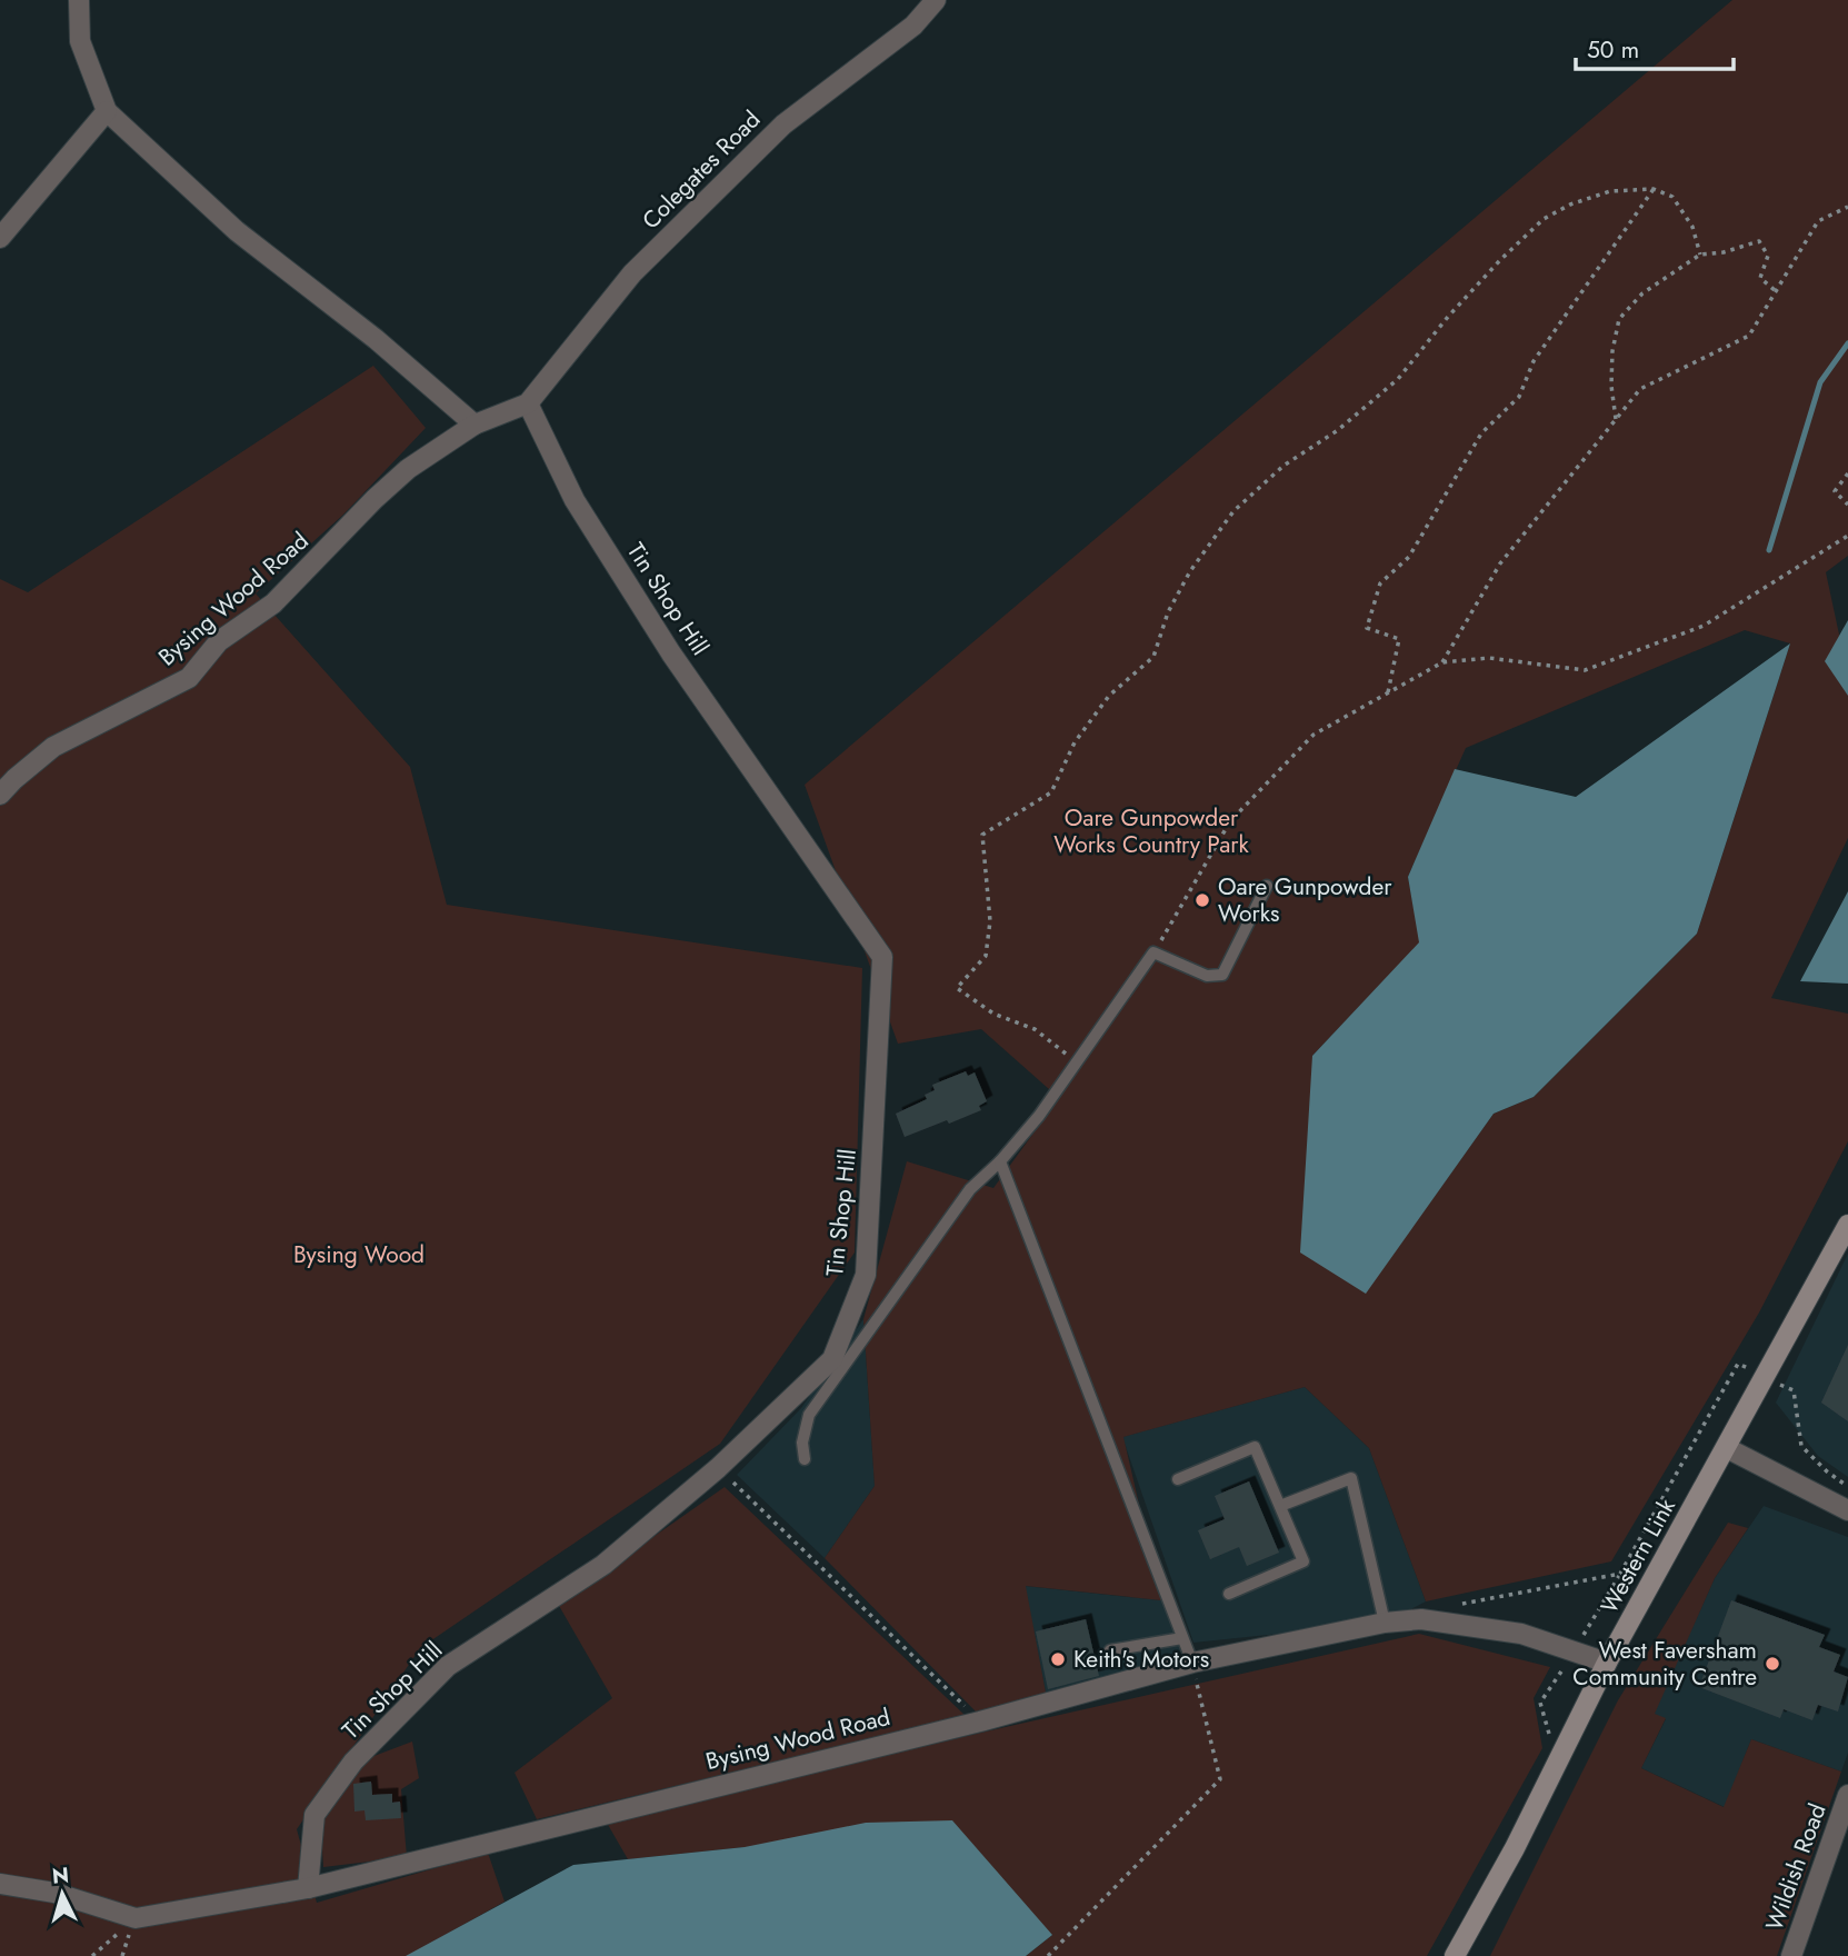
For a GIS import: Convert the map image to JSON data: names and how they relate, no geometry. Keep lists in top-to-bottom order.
{
  "streets": {
    "main road": ["Western Link"],
    "street": [
      "Colegates Road",
      "Bysing Wood Road",
      "Tin Shop Hill",
      "Wildish Road"
    ]
  },
  "crossings": [
    ["Colegates Road", "Bysing Wood Road"],
    ["Colegates Road", "Tin Shop Hill"],
    ["Bysing Wood Road", "Tin Shop Hill"],
    ["Bysing Wood Road", "Western Link"]
  ],
  "parks": ["Oare Gunpowder Works Country Park", "Bysing Wood"],
  "places": ["Oare Gunpowder Works", "Keith's Motors", "West Faversham Community Centre"],
  "scale_bar": "50 m",
  "north": "top"
}
